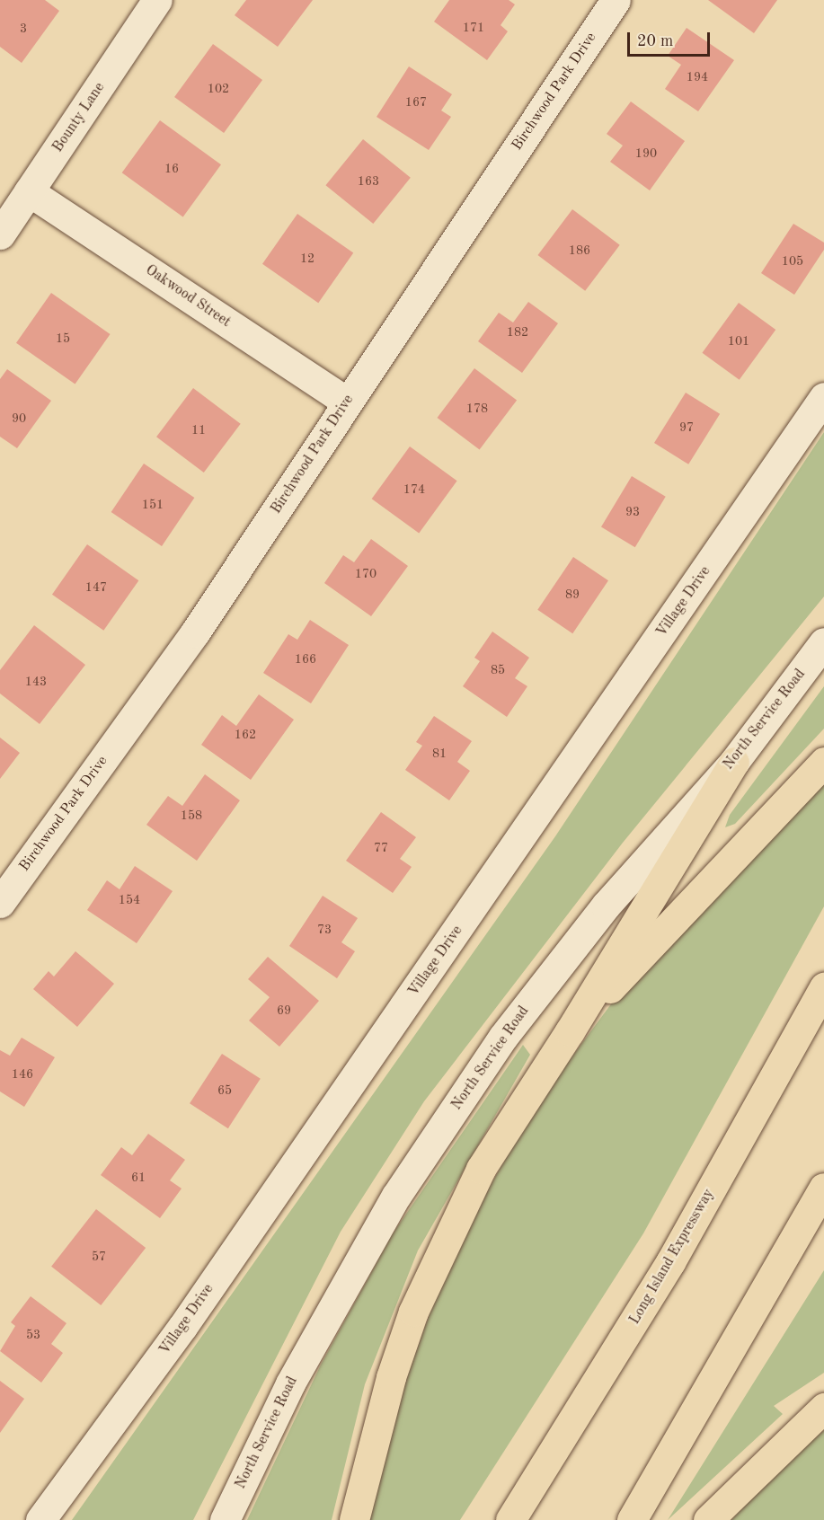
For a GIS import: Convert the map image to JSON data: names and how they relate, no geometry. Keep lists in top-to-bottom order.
{
  "streets": {
    "highway": ["Long Island Expressway"],
    "street": [
      "Birchwood Park Drive",
      "Bounty Lane",
      "Oakwood Street",
      "Village Drive",
      "North Service Road"
    ]
  },
  "crossings": [
    ["Birchwood Park Drive", "Oakwood Street"],
    ["Bounty Lane", "Oakwood Street"]
  ],
  "house_numbers": [
    "171",
    "3",
    "194",
    "102",
    "167",
    "190",
    "16",
    "163",
    "186",
    "12",
    "105",
    "182",
    "15",
    "101",
    "178",
    "90",
    "97",
    "11",
    "174",
    "151",
    "93",
    "170",
    "147",
    "89",
    "166",
    "85",
    "143",
    "162",
    "81",
    "158",
    "77",
    "154",
    "73",
    "69",
    "146",
    "65",
    "61",
    "57",
    "53"
  ],
  "scale_bar": "20 m"
}
